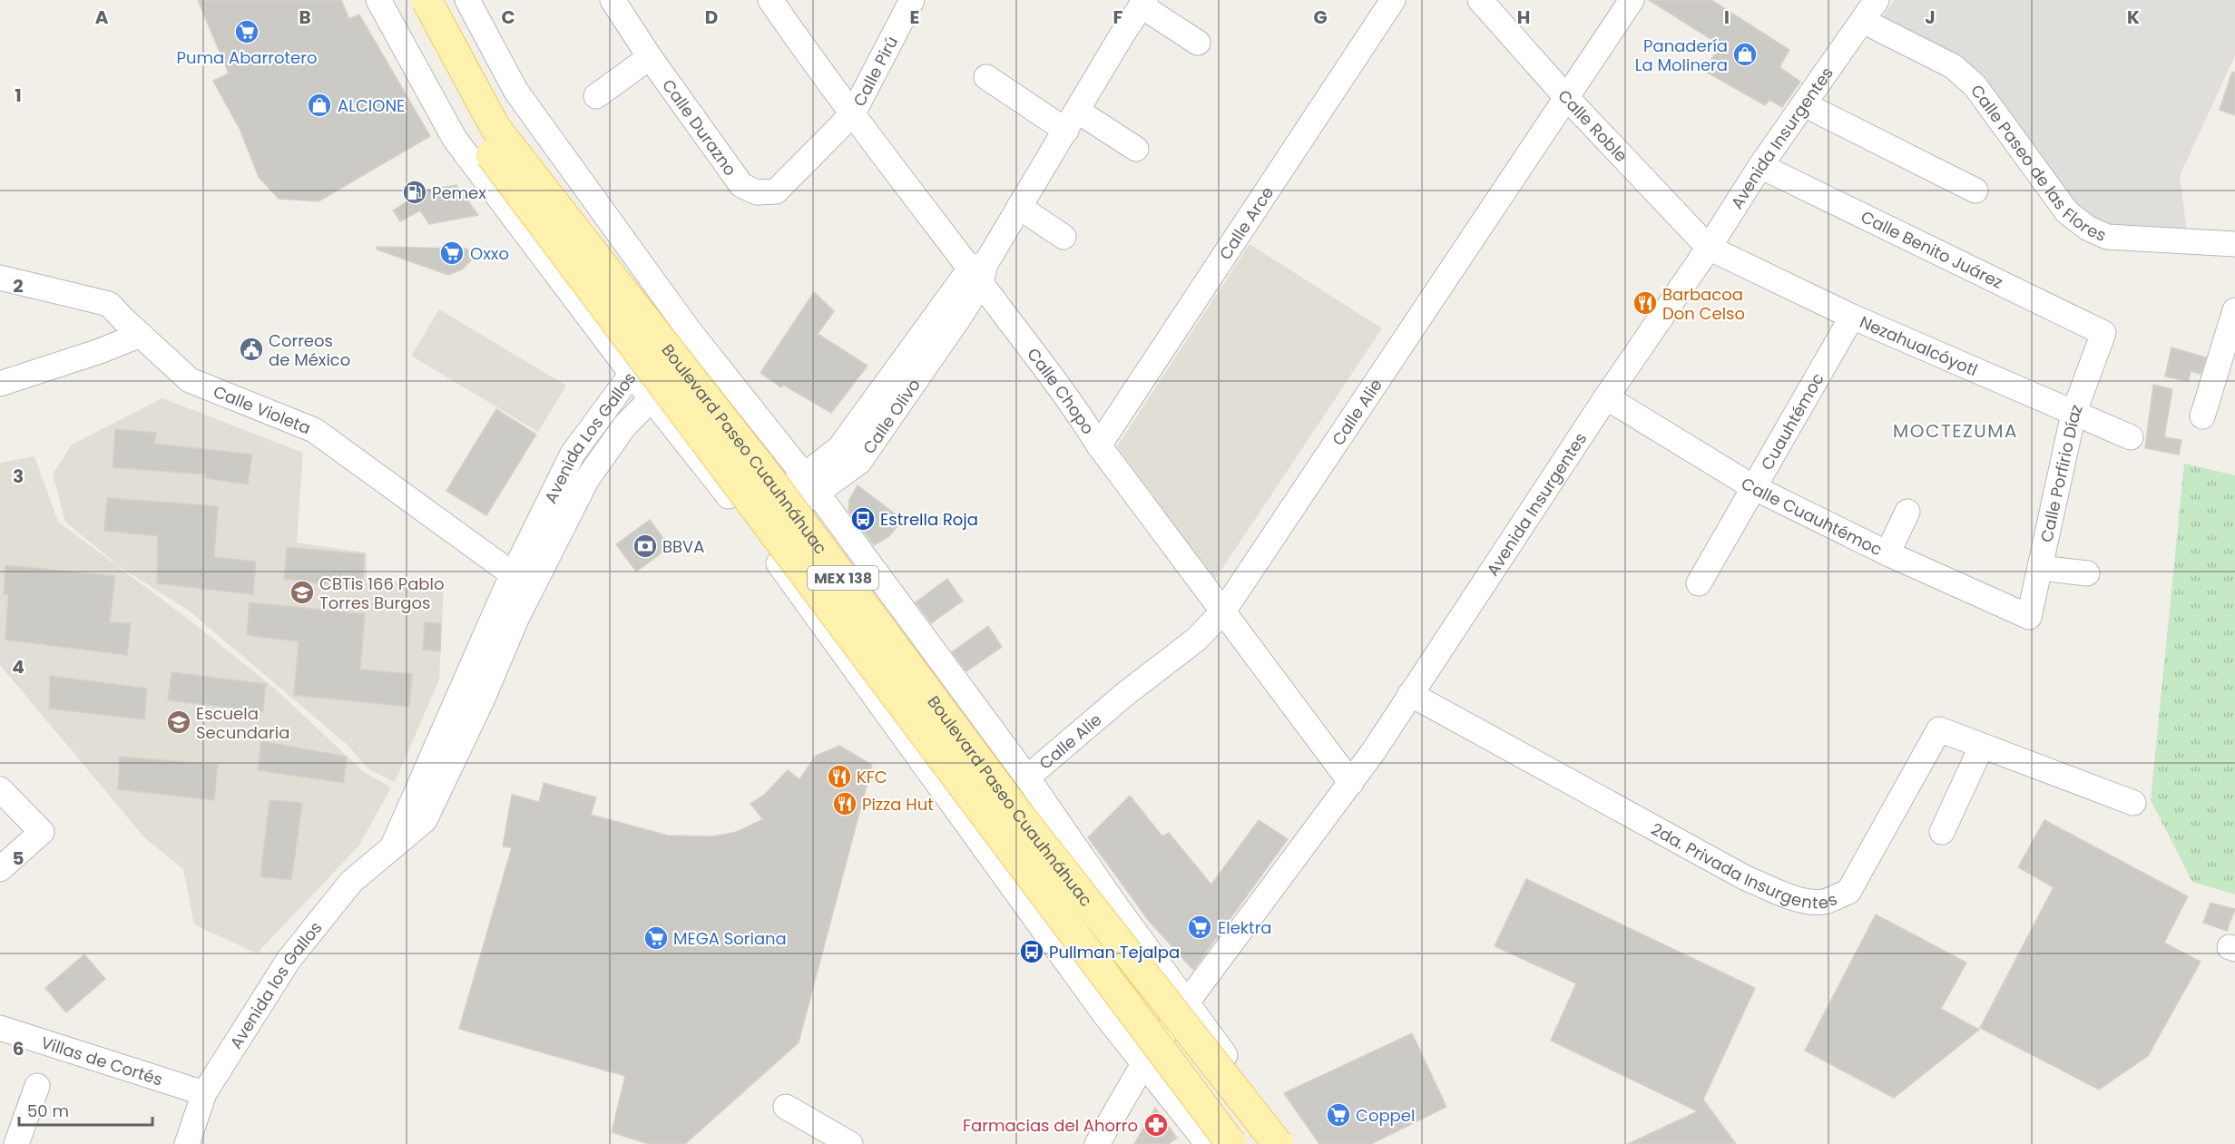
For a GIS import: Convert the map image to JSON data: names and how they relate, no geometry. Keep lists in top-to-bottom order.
{
  "streets": {
    "main road": ["Boulevard Paseo Cuauhnáhuac", "MEX 138"],
    "street": [
      "Calle Pirú",
      "Calle Roble",
      "Calle Durazno",
      "Avenida Insurgentes",
      "Calle Paseo de las Flores",
      "Calle Arce",
      "Calle Benito Juárez",
      "Nezahualcóyotl",
      "Calle Chopo",
      "Calle Violeta",
      "Calle Alie",
      "Calle Olivo",
      "Cuauhtémoc",
      "Avenida Los Gallos",
      "Calle Porfirio Díaz",
      "Calle Cuauhtémoc",
      "2da. Privada Insurgentes",
      "Avenida los Gallos",
      "Villas de Cortés"
    ]
  },
  "crossings": [
    ["Calle Pirú", "Calle Durazno"],
    ["Calle Pirú", "Calle Chopo"],
    ["Calle Roble", "Avenida Insurgentes"],
    ["Calle Roble", "Nezahualcóyotl"],
    ["Calle Roble", "Calle Alie"],
    ["Calle Durazno", "Calle Chopo"],
    ["Avenida Insurgentes", "Calle Paseo de las Flores"],
    ["Avenida Insurgentes", "Calle Benito Juárez"],
    ["Avenida Insurgentes", "Nezahualcóyotl"],
    ["Avenida Insurgentes", "Calle Chopo"],
    ["Avenida Insurgentes", "Boulevard Paseo Cuauhnáhuac"],
    ["Avenida Insurgentes", "Calle Cuauhtémoc"],
    ["Avenida Insurgentes", "MEX 138"],
    ["Avenida Insurgentes", "2da. Privada Insurgentes"],
    ["Calle Arce", "Calle Chopo"],
    ["Calle Benito Juárez", "Calle Porfirio Díaz"],
    ["Nezahualcóyotl", "Cuauhtémoc"],
    ["Nezahualcóyotl", "Calle Porfirio Díaz"],
    ["Calle Chopo", "Calle Alie"],
    ["Calle Chopo", "Calle Olivo"],
    ["Calle Violeta", "Avenida Los Gallos"],
    ["Calle Violeta", "Avenida los Gallos"],
    ["Calle Alie", "Boulevard Paseo Cuauhnáhuac"],
    ["Calle Olivo", "Boulevard Paseo Cuauhnáhuac"],
    ["Calle Olivo", "MEX 138"],
    ["Cuauhtémoc", "Calle Cuauhtémoc"],
    ["Avenida Los Gallos", "Boulevard Paseo Cuauhnáhuac"],
    ["Avenida Los Gallos", "MEX 138"],
    ["Avenida Los Gallos", "Avenida los Gallos"],
    ["Calle Porfirio Díaz", "Calle Cuauhtémoc"],
    ["Avenida los Gallos", "Villas de Cortés"]
  ],
  "districts": ["MOCTEZUMA"],
  "places": {
    "supermarket": [
      "Puma Abarrotero",
      "Oxxo",
      "Elektra",
      "MEGA Soriana",
      "Coppel"
    ],
    "shop": ["Panadería La Molinera", "ALCIONE"],
    "fuel station": ["Pemex"],
    "restaurant": ["Barbacoa Don Celso", "KFC", "Pizza Hut"],
    "public building": ["Correos de México"],
    "bus stop": ["Estrella Roja", "Pullman Tejalpa"],
    "bank": ["BBVA"],
    "school or university": ["CBTis 166 Pablo Torres Burgos", "Escuela Secundaria"],
    "pharmacy": ["Farmacias del Ahorro"]
  },
  "scale_bar": "50 m",
  "grid": {
    "columns": [
      "A",
      "B",
      "C",
      "D",
      "E",
      "F",
      "G",
      "H",
      "I",
      "J",
      "K"
    ],
    "rows": [
      "1",
      "2",
      "3",
      "4",
      "5",
      "6"
    ]
  }
}
